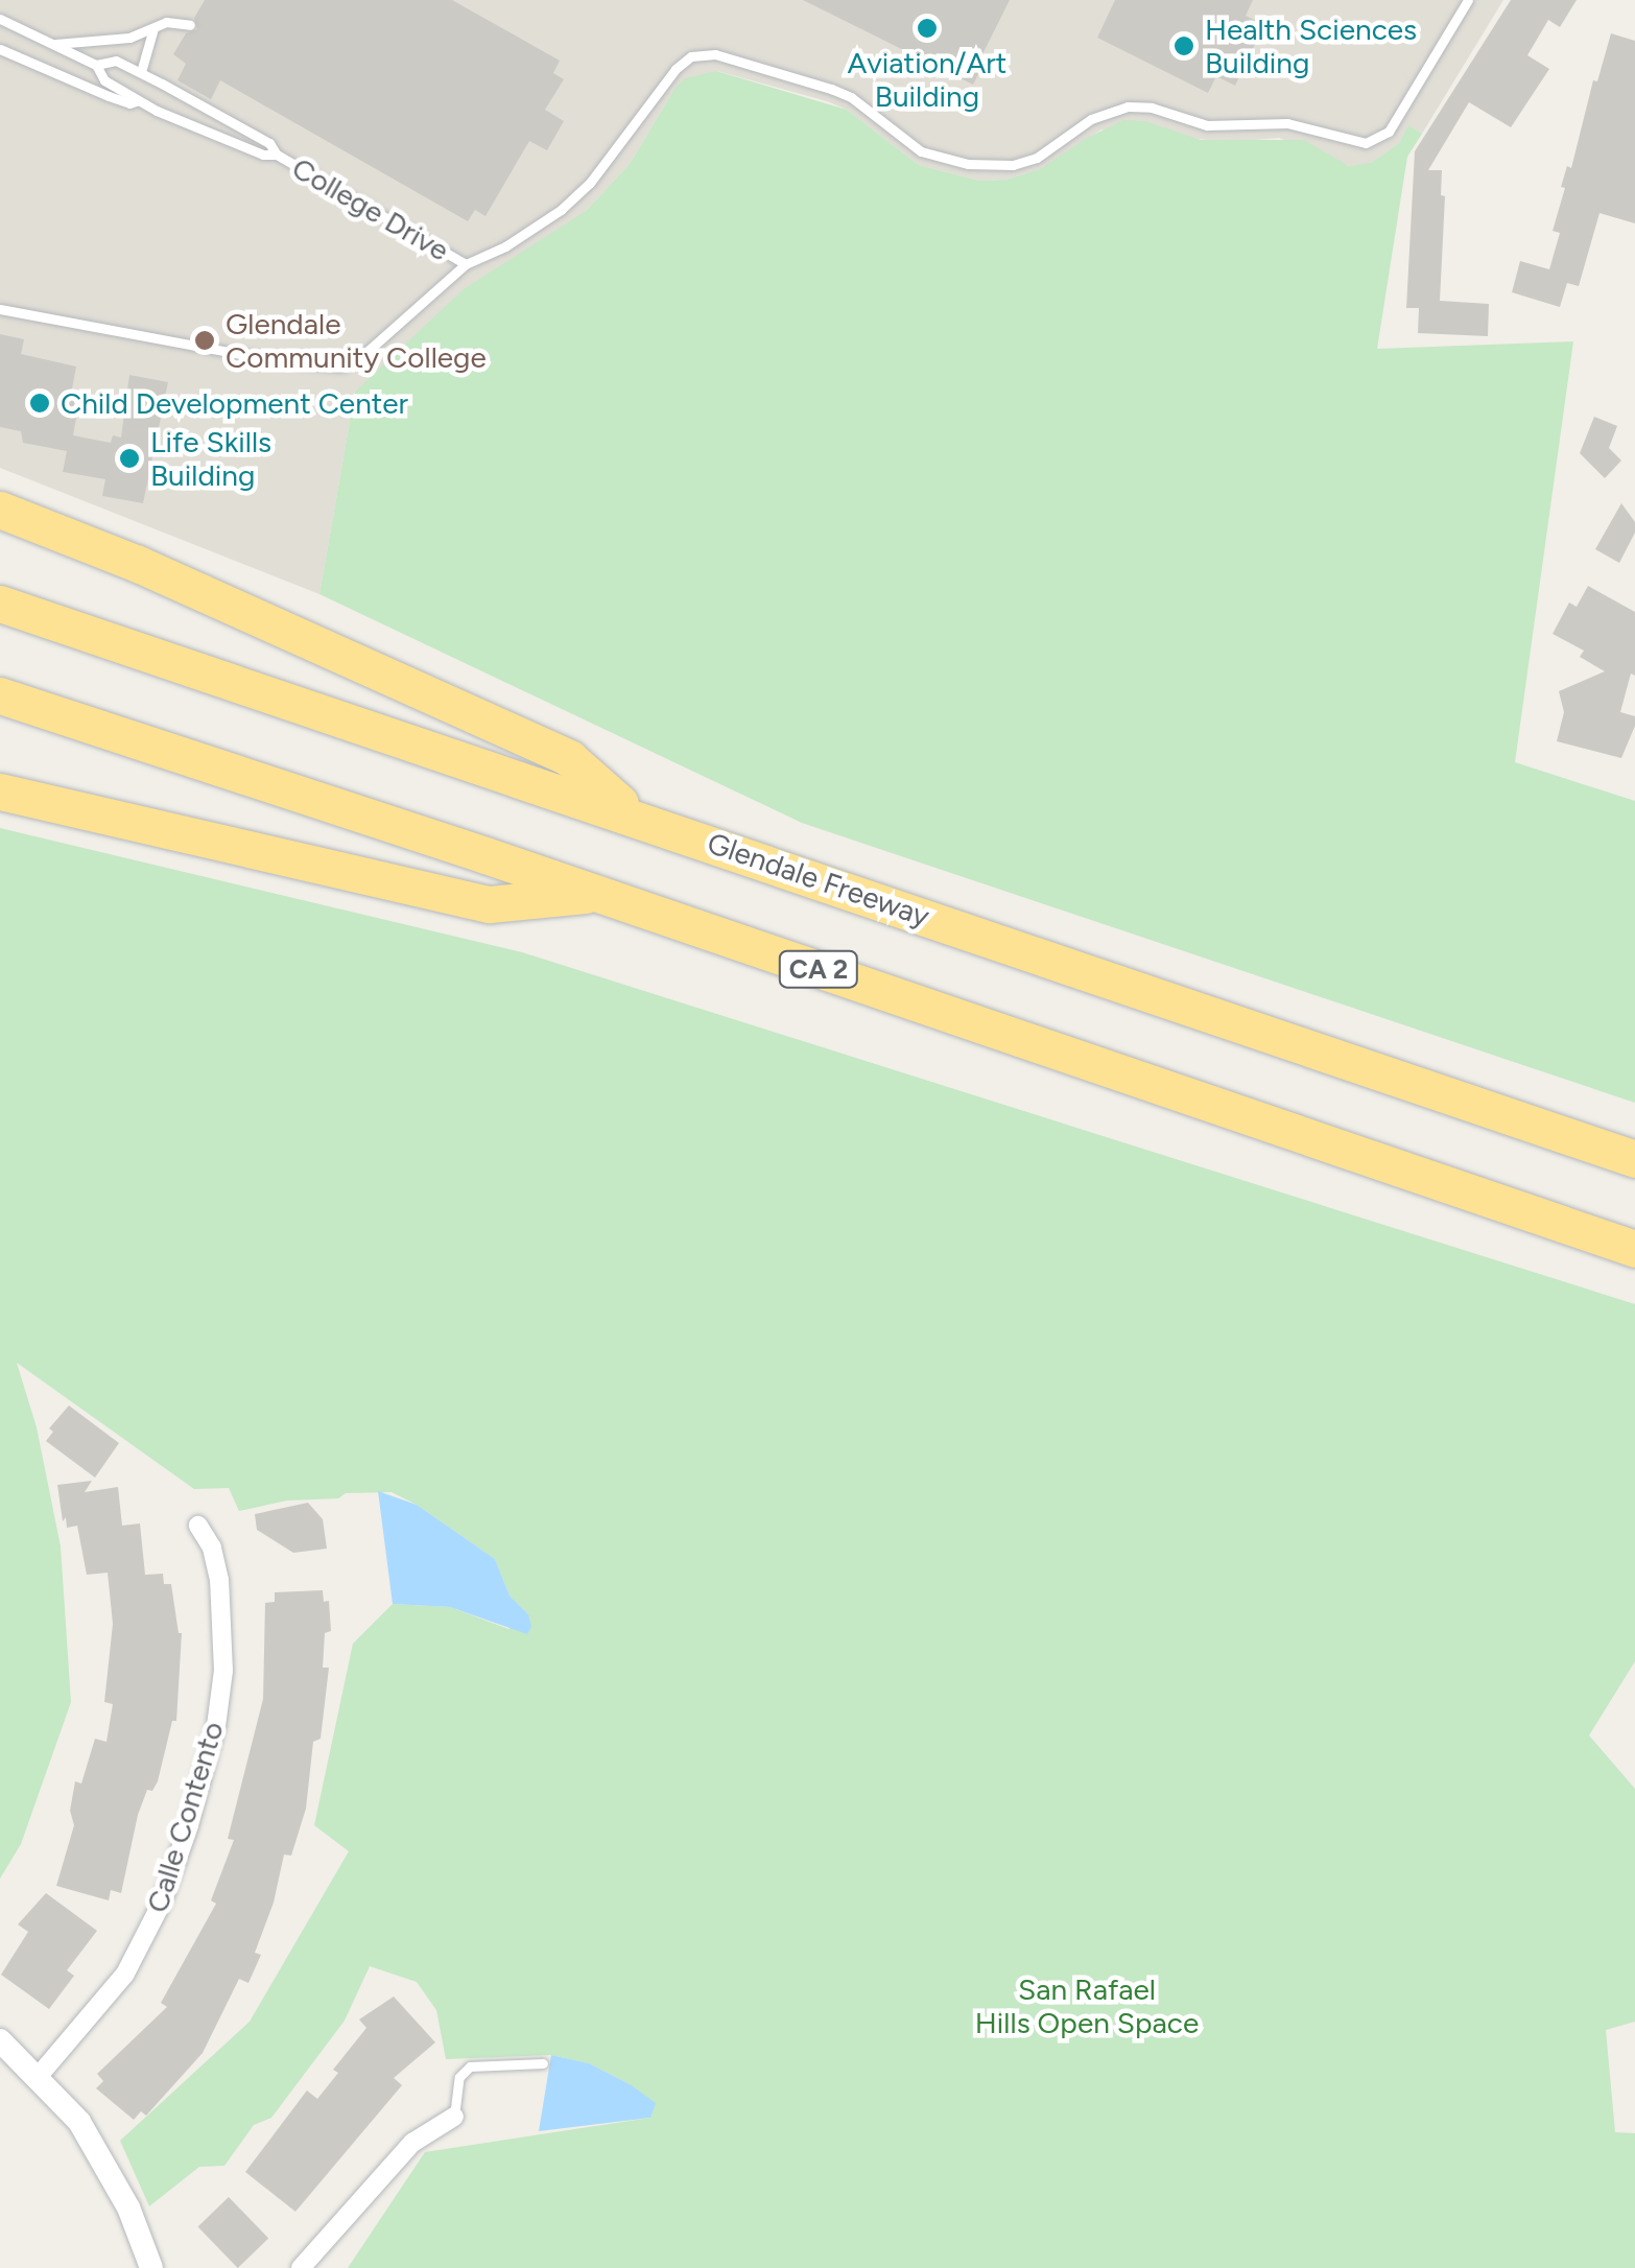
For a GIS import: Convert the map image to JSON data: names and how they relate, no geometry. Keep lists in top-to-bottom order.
{
  "streets": {
    "highway": ["Glendale Freeway", "CA 2"],
    "street": ["Calle Contento"],
    "lane": ["College Drive"]
  },
  "parks": ["San Rafael Hills Open Space"],
  "places": [
    "Aviation/Art Building",
    "Health Sciences Building",
    "Glendale Community College",
    "Child Development Center",
    "Life Skills Building"
  ]
}
